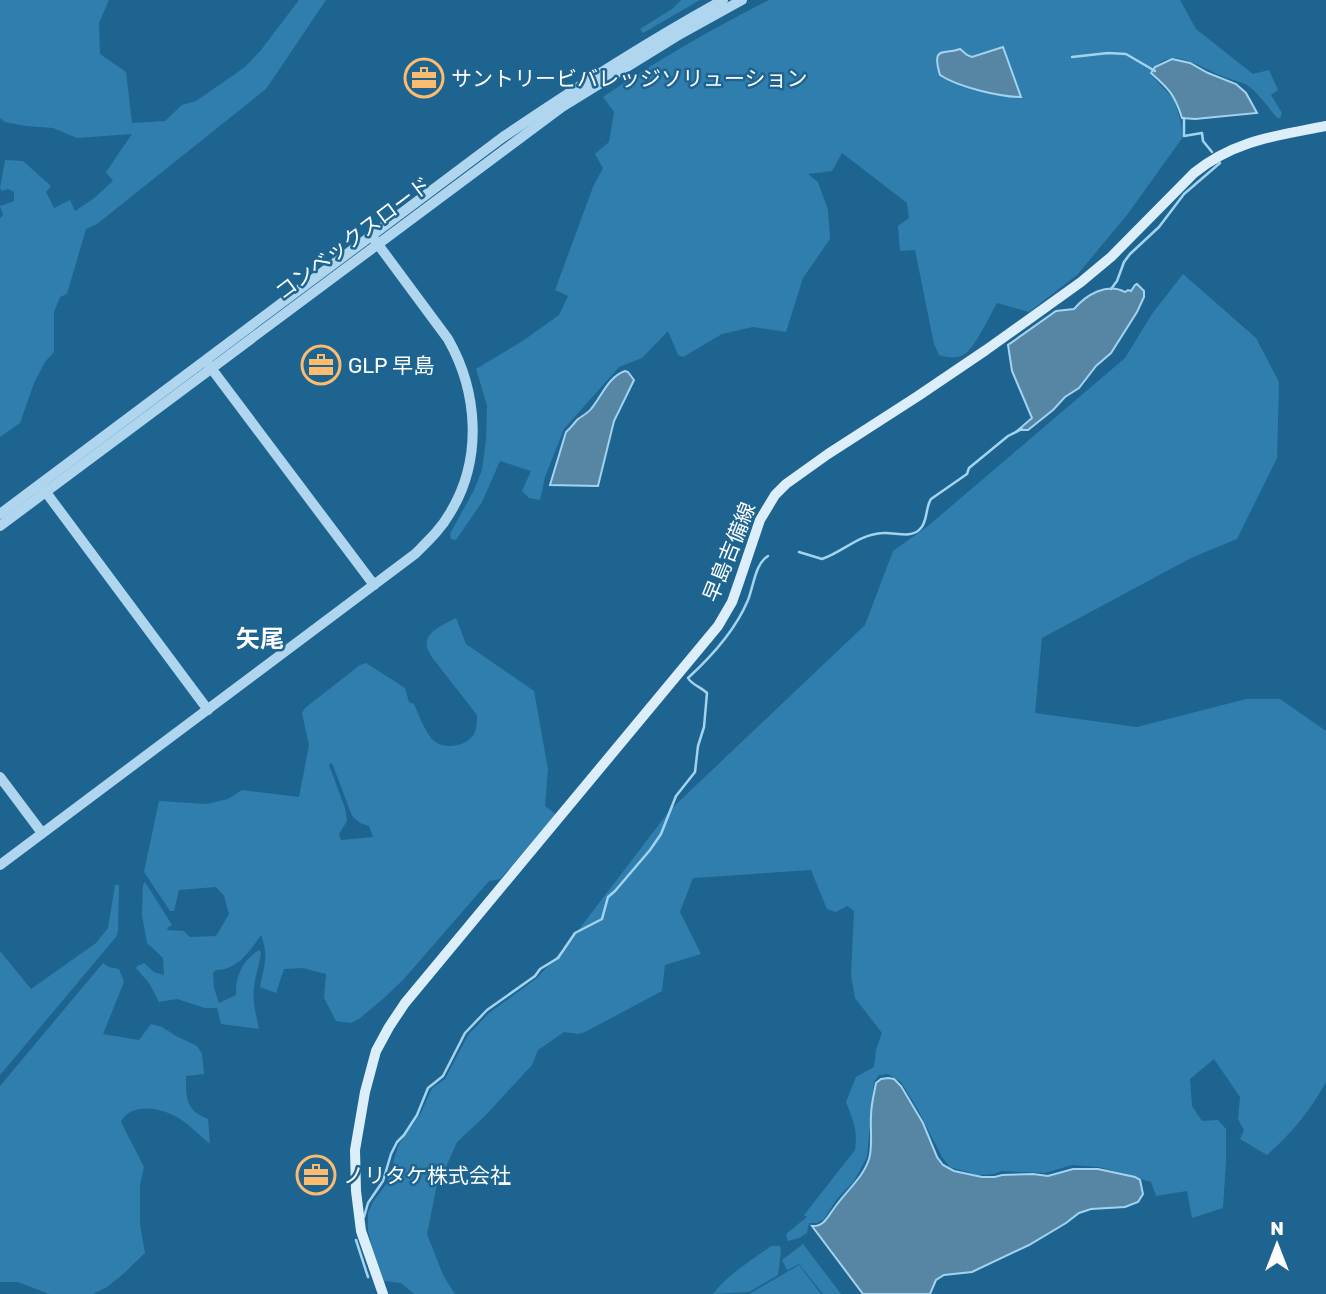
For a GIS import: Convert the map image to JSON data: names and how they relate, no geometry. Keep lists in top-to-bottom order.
{
  "streets": {
    "main road": ["早島吉備線"],
    "street": ["コンベックスロード"]
  },
  "districts": ["矢尾"],
  "places": {
    "office": ["サントリービバレッジソリューション", "GLP 早島", "ノリタケ株式会社"]
  },
  "north": "top"
}
